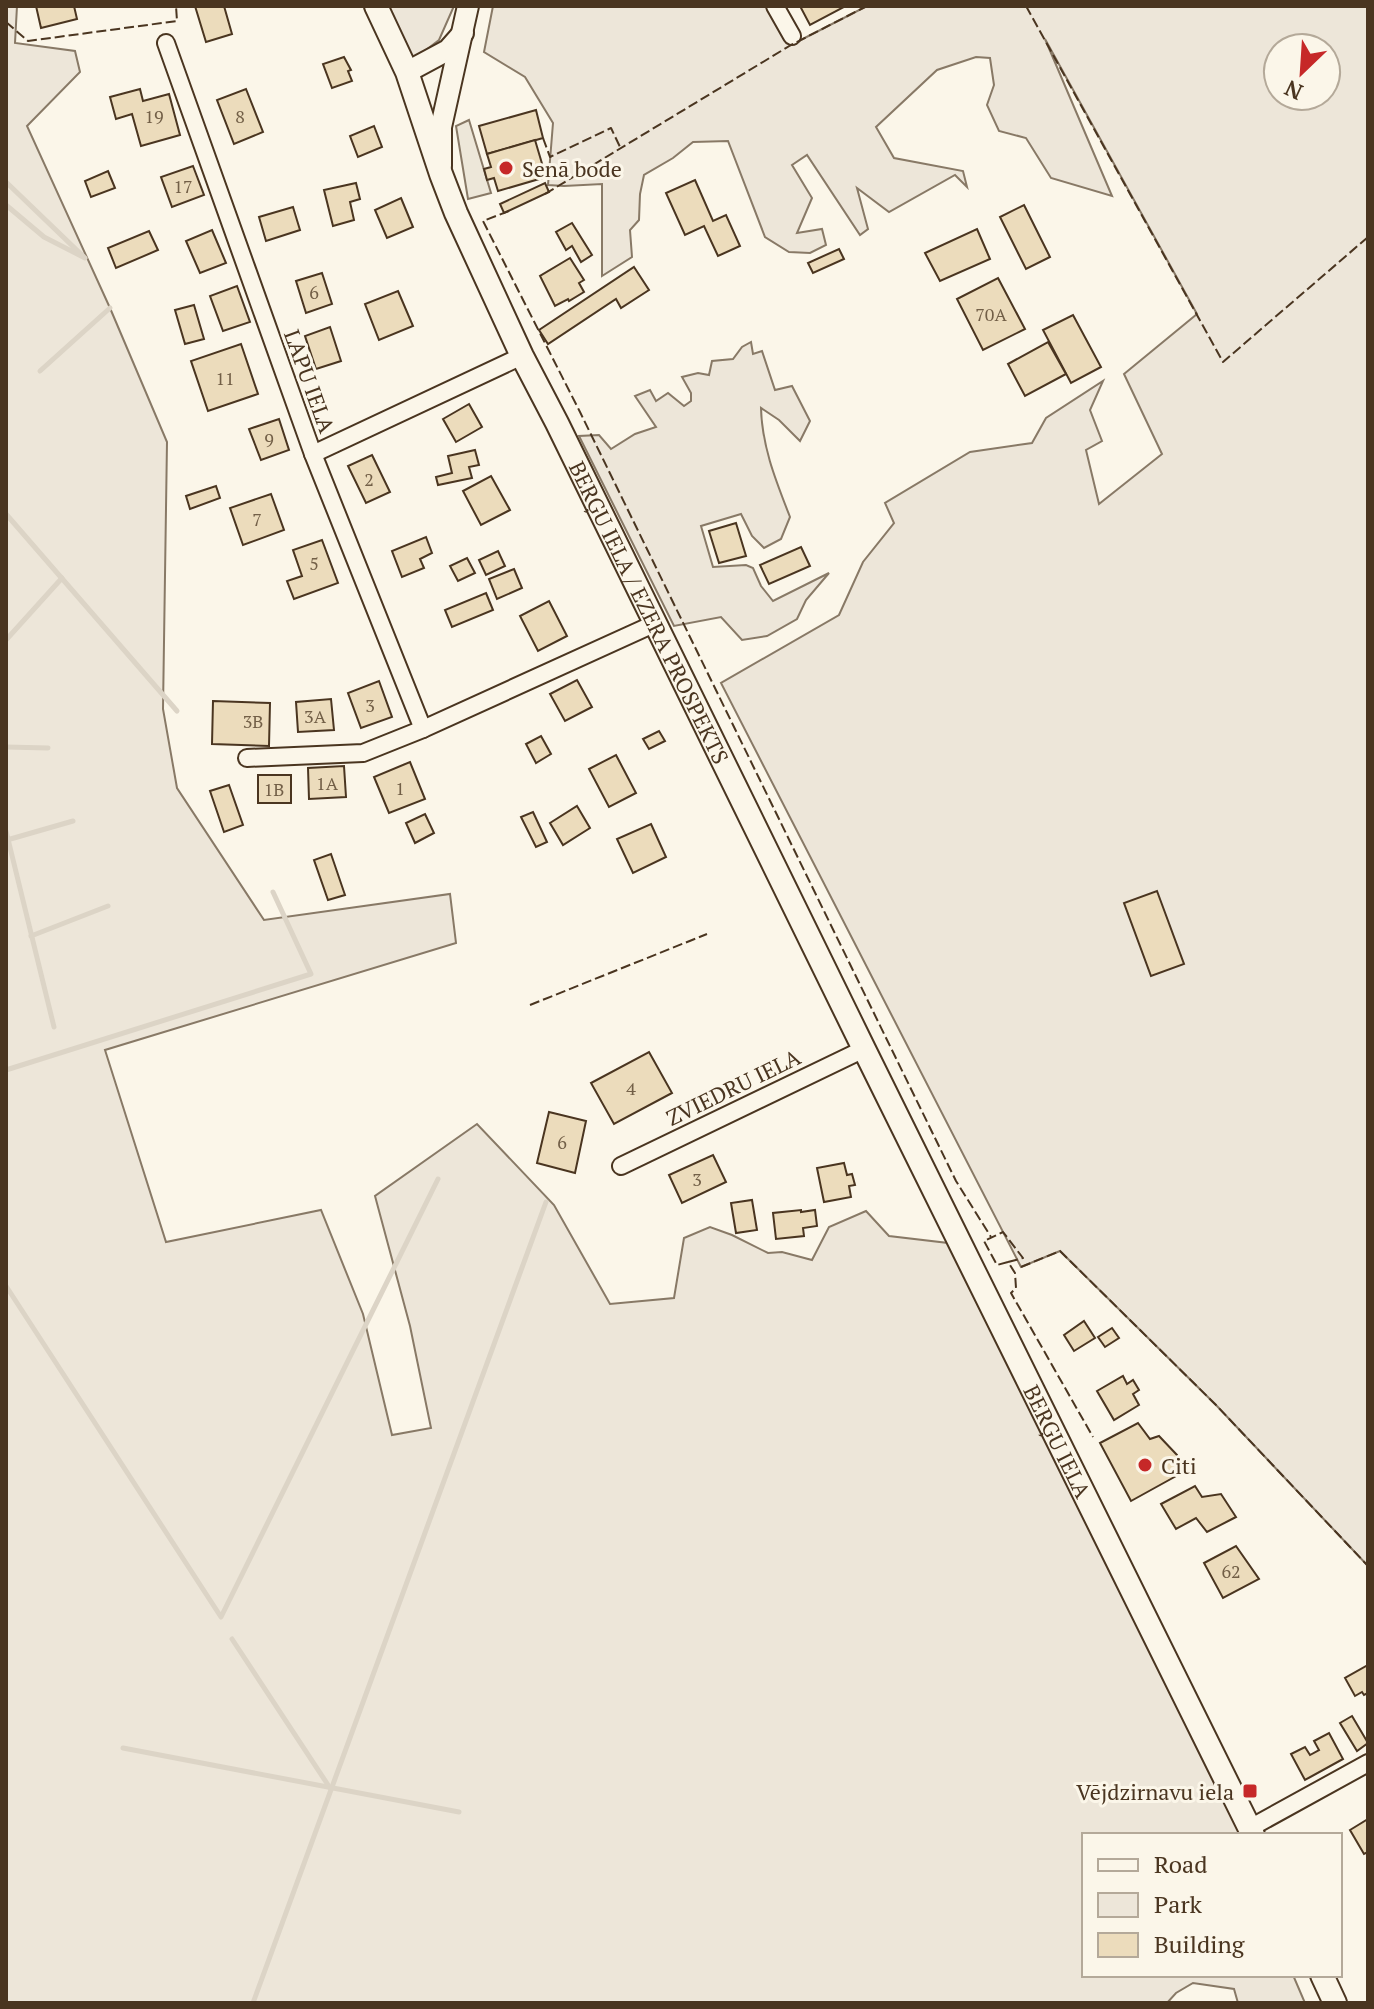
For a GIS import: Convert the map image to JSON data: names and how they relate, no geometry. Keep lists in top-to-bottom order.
{
  "streets": {
    "main road": ["BERĢU IELA / EZERA PROSPEKTS", "BERĢU IELA"],
    "street": ["LAPU IELA", "ZVIEDRU IELA"]
  },
  "crossings": [
    ["BERĢU IELA / EZERA PROSPEKTS", "ZVIEDRU IELA"],
    ["BERĢU IELA / EZERA PROSPEKTS", "BERĢU IELA"],
    ["ZVIEDRU IELA", "BERĢU IELA"]
  ],
  "places": {
    "other": ["Senā bode", "Citi"],
    "transit": ["Vējdzirnavu iela"]
  },
  "house_numbers": [
    "19",
    "8",
    "17",
    "6",
    "70A",
    "11",
    "9",
    "2",
    "7",
    "5",
    "3",
    "3A",
    "3B",
    "1A",
    "1",
    "1B",
    "4",
    "6",
    "3",
    "62"
  ],
  "legend": ["Road", "Park", "Building"],
  "north": "bottom left"
}
